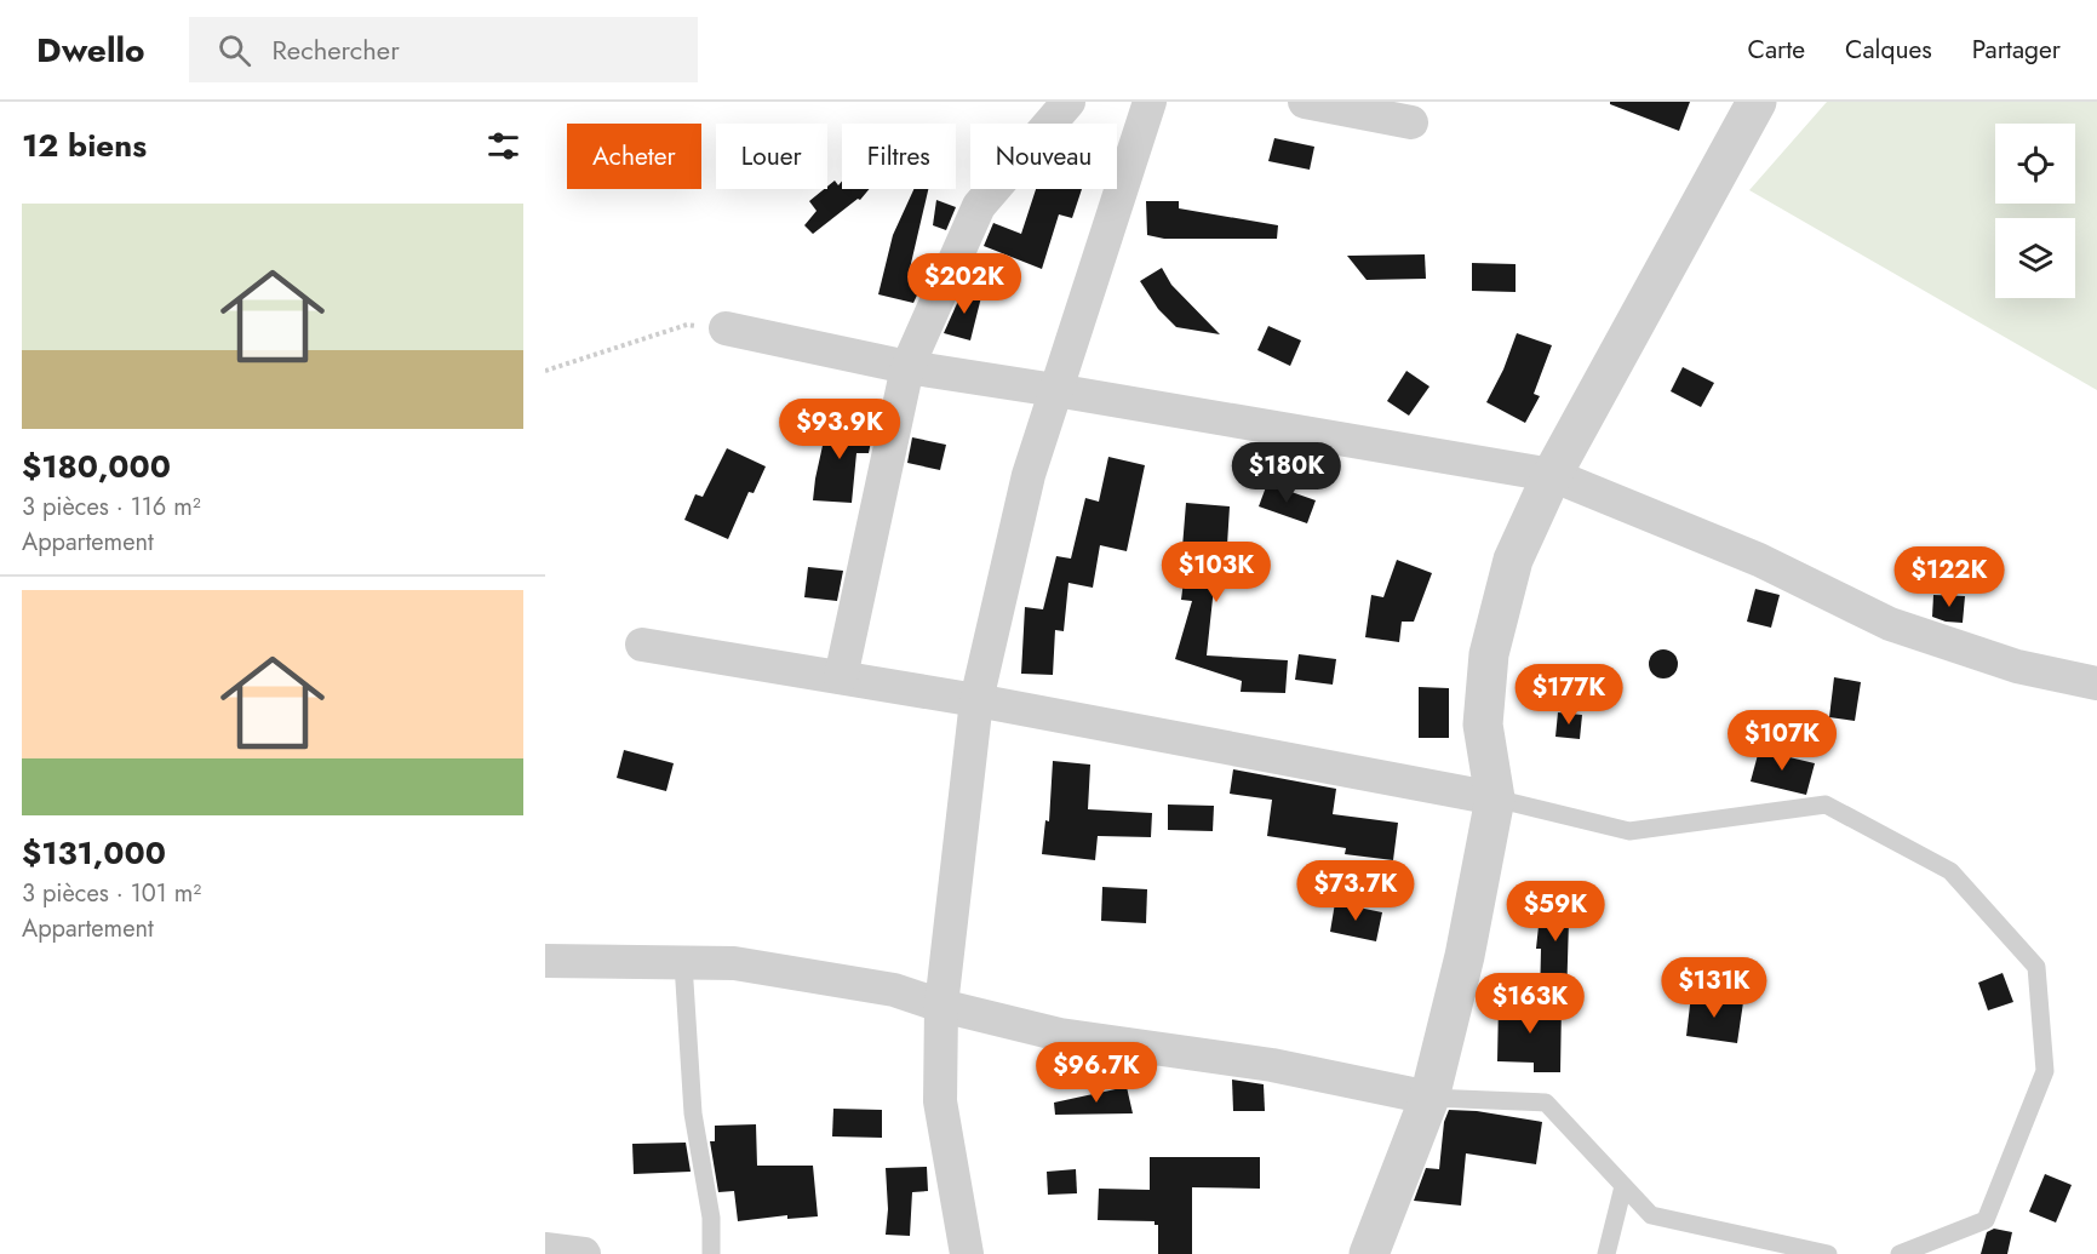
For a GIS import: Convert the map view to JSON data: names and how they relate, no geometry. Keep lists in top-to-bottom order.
{
  "page": {
    "header": "Dwello",
    "search": "Rechercher",
    "nav": ["Carte", "Calques", "Partager"],
    "heading": "12 biens",
    "chip": [
      "Acheter",
      "Louer",
      "Filtres",
      "Nouveau"
    ],
    "list": [
      {
        "name": "$180,000",
        "note": "3 pièces · 116 m² · Appartement"
      },
      {
        "name": "$131,000",
        "note": "3 pièces · 101 m² · Appartement"
      }
    ],
    "price": [
      "$202K",
      "$93.9K",
      "$180K",
      "$103K",
      "$122K",
      "$177K",
      "$107K",
      "$73.7K",
      "$59K",
      "$131K",
      "$163K",
      "$96.7K"
    ]
  }
}
